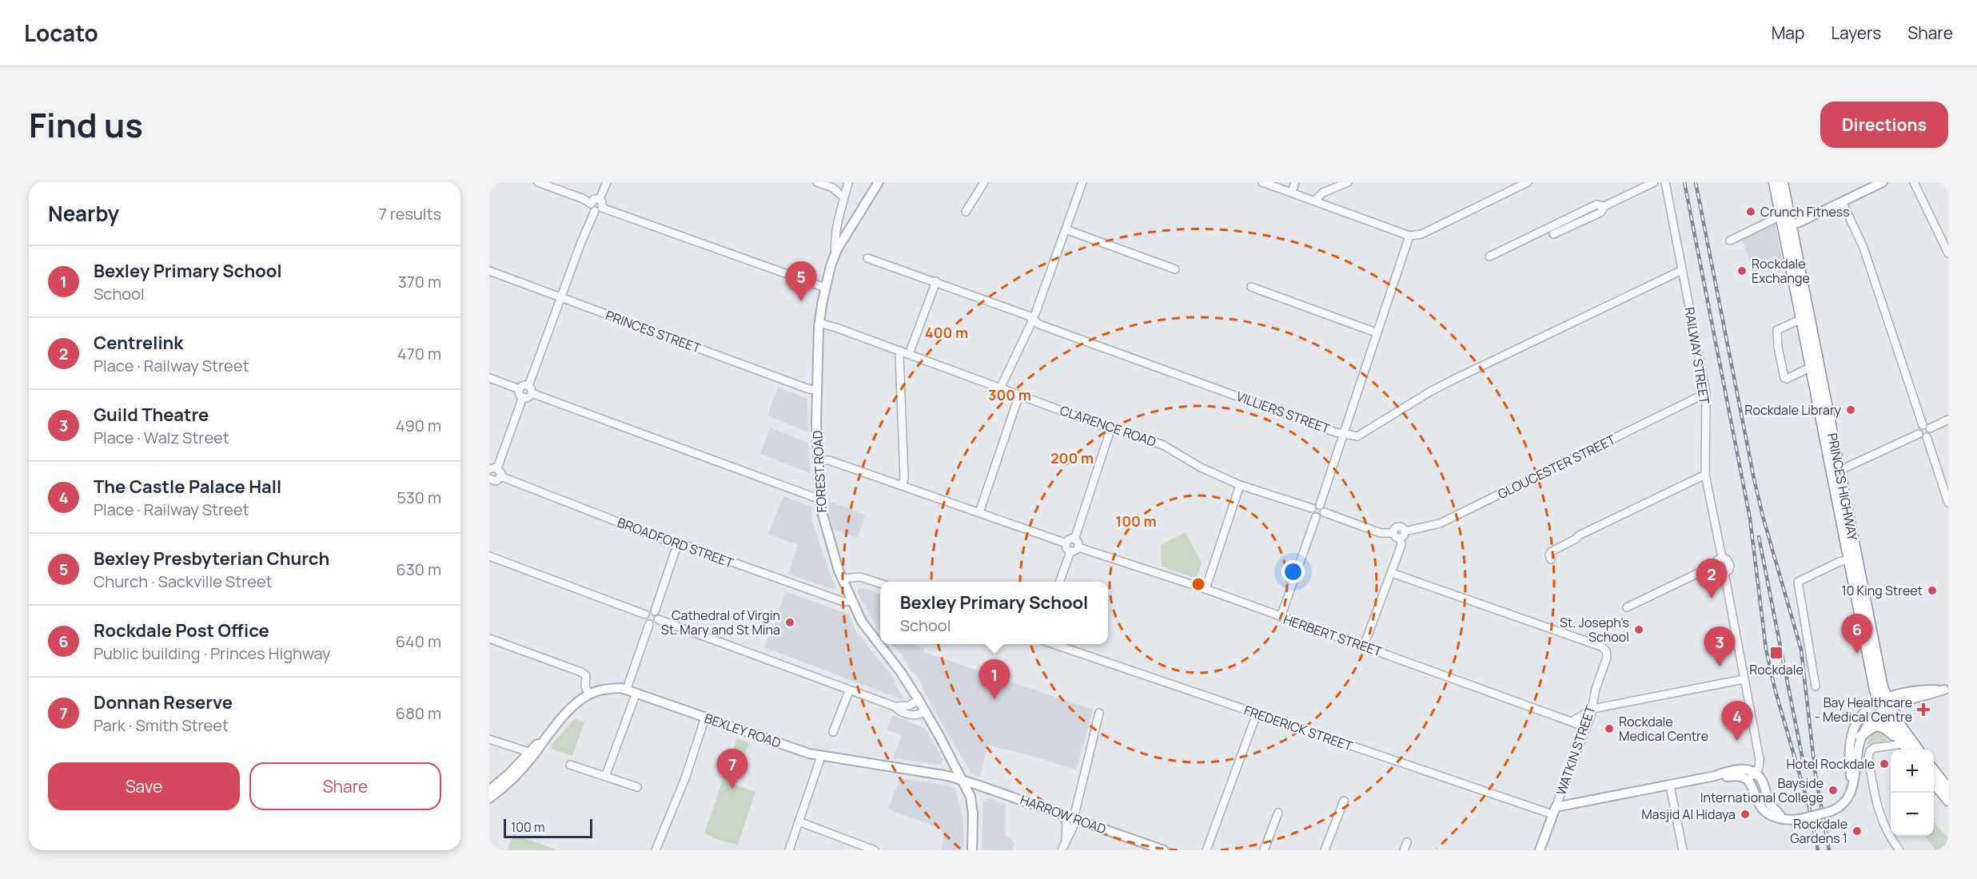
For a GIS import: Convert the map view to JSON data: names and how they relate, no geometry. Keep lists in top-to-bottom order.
{
  "streets": {
    "highway": ["PRINCES HIGHWAY"],
    "main road": [
      "FOREST ROAD",
      "FREDERICK STREET",
      "BEXLEY ROAD",
      "WATKIN STREET",
      "HARROW ROAD"
    ],
    "street": [
      "PRINCES STREET",
      "RAILWAY STREET",
      "VILLIERS STREET",
      "CLARENCE ROAD",
      "GLOUCESTER STREET",
      "BROADFORD STREET",
      "HERBERT STREET"
    ]
  },
  "crossings": [
    ["PRINCES STREET", "FOREST ROAD"],
    ["RAILWAY STREET", "VILLIERS STREET"],
    ["RAILWAY STREET", "GLOUCESTER STREET"],
    ["CLARENCE ROAD", "FOREST ROAD"],
    ["FOREST ROAD", "BROADFORD STREET"],
    ["FOREST ROAD", "BEXLEY ROAD"],
    ["FOREST ROAD", "HARROW ROAD"],
    ["HERBERT STREET", "WATKIN STREET"],
    ["FREDERICK STREET", "WATKIN STREET"],
    ["BEXLEY ROAD", "HARROW ROAD"]
  ],
  "places": {
    "other": [
      "Crunch Fitness",
      "Rockdale Exchange",
      "Rockdale Library",
      "10 King Street",
      "Cathedral of Virgin St. Mary and St Mina",
      "St. Joseph's School",
      "Rockdale Medical Centre",
      "Hotel Rockdale",
      "Bayside International College",
      "Masjid Al Hidaya",
      "Rockdale Gardens 1"
    ],
    "transit": ["Rockdale"],
    "health": ["Bay Healthcare - Medical Centre"]
  },
  "scale_bar": "100 m",
  "page": {
    "header": "Locato",
    "nav": ["Map", "Layers", "Share"],
    "title": "Find us",
    "buttons": [
      "Directions",
      ["Save", "Share"]
    ],
    "heading": ["Nearby", "7 results"],
    "list": [
      {
        "mark": "1",
        "name": "Bexley Primary School",
        "note": "School",
        "value": "370 m"
      },
      {
        "mark": "2",
        "name": "Centrelink",
        "note": "Place · Railway Street",
        "value": "470 m"
      },
      {
        "mark": "3",
        "name": "Guild Theatre",
        "note": "Place · Walz Street",
        "value": "490 m"
      },
      {
        "mark": "4",
        "name": "The Castle Palace Hall",
        "note": "Place · Railway Street",
        "value": "530 m"
      },
      {
        "mark": "5",
        "name": "Bexley Presbyterian Church",
        "note": "Church · Sackville Street",
        "value": "630 m"
      },
      {
        "mark": "6",
        "name": "Rockdale Post Office",
        "note": "Public building · Princes Highway",
        "value": "640 m"
      },
      {
        "mark": "7",
        "name": "Donnan Reserve",
        "note": "Park · Smith Street",
        "value": "680 m"
      }
    ],
    "pins": [
      "5",
      "2",
      "6",
      "3",
      "1",
      "4",
      "7"
    ],
    "popup": ["Bexley Primary School", "School"],
    "map_buttons": ["+", "−"],
    "scale": "100 m"
  },
  "rings": [
    "400 m",
    "300 m",
    "200 m",
    "100 m"
  ]
}
